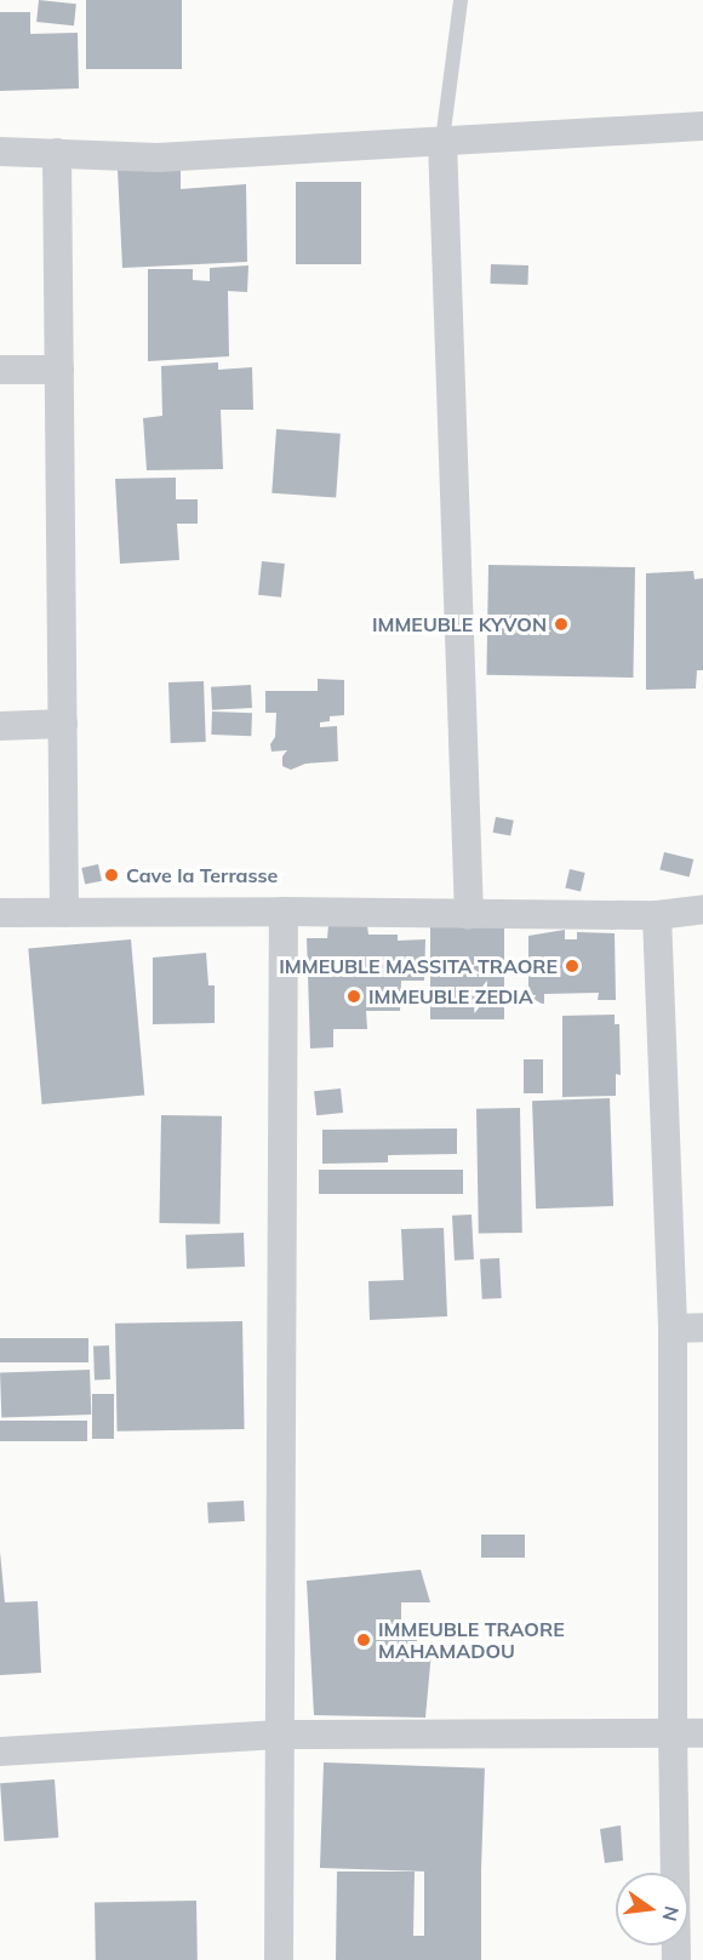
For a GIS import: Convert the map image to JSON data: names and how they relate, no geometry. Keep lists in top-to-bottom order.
{
  "places": [
    "IMMEUBLE KYVON",
    "Cave la Terrasse",
    "IMMEUBLE MASSITA TRAORE",
    "IMMEUBLE ZEDIA",
    "IMMEUBLE TRAORE MAHAMADOU"
  ],
  "north": "right"
}
